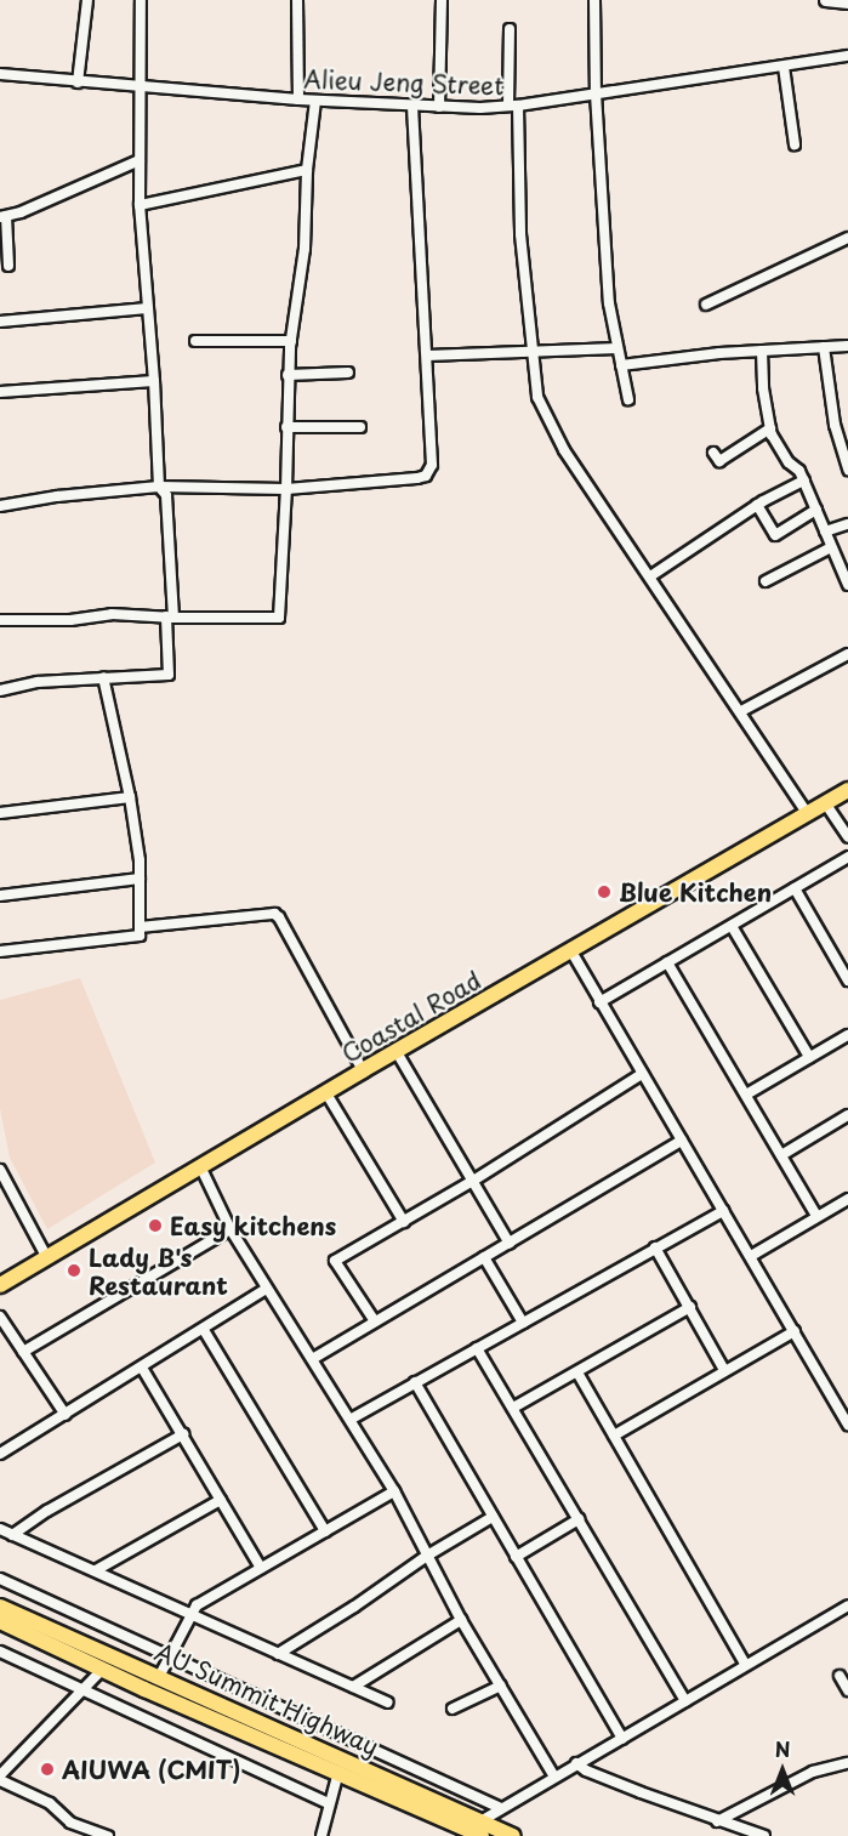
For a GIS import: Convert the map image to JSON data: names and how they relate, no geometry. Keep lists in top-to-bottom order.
{
  "streets": {
    "main road": ["Coastal Road", "AU Summit Highway"],
    "street": ["Alieu Jeng Street"]
  },
  "places": [
    "Blue Kitchen",
    "Easy kitchens",
    "Lady B's Restaurant",
    "AIUWA (CMIT)"
  ],
  "north": "top"
}
